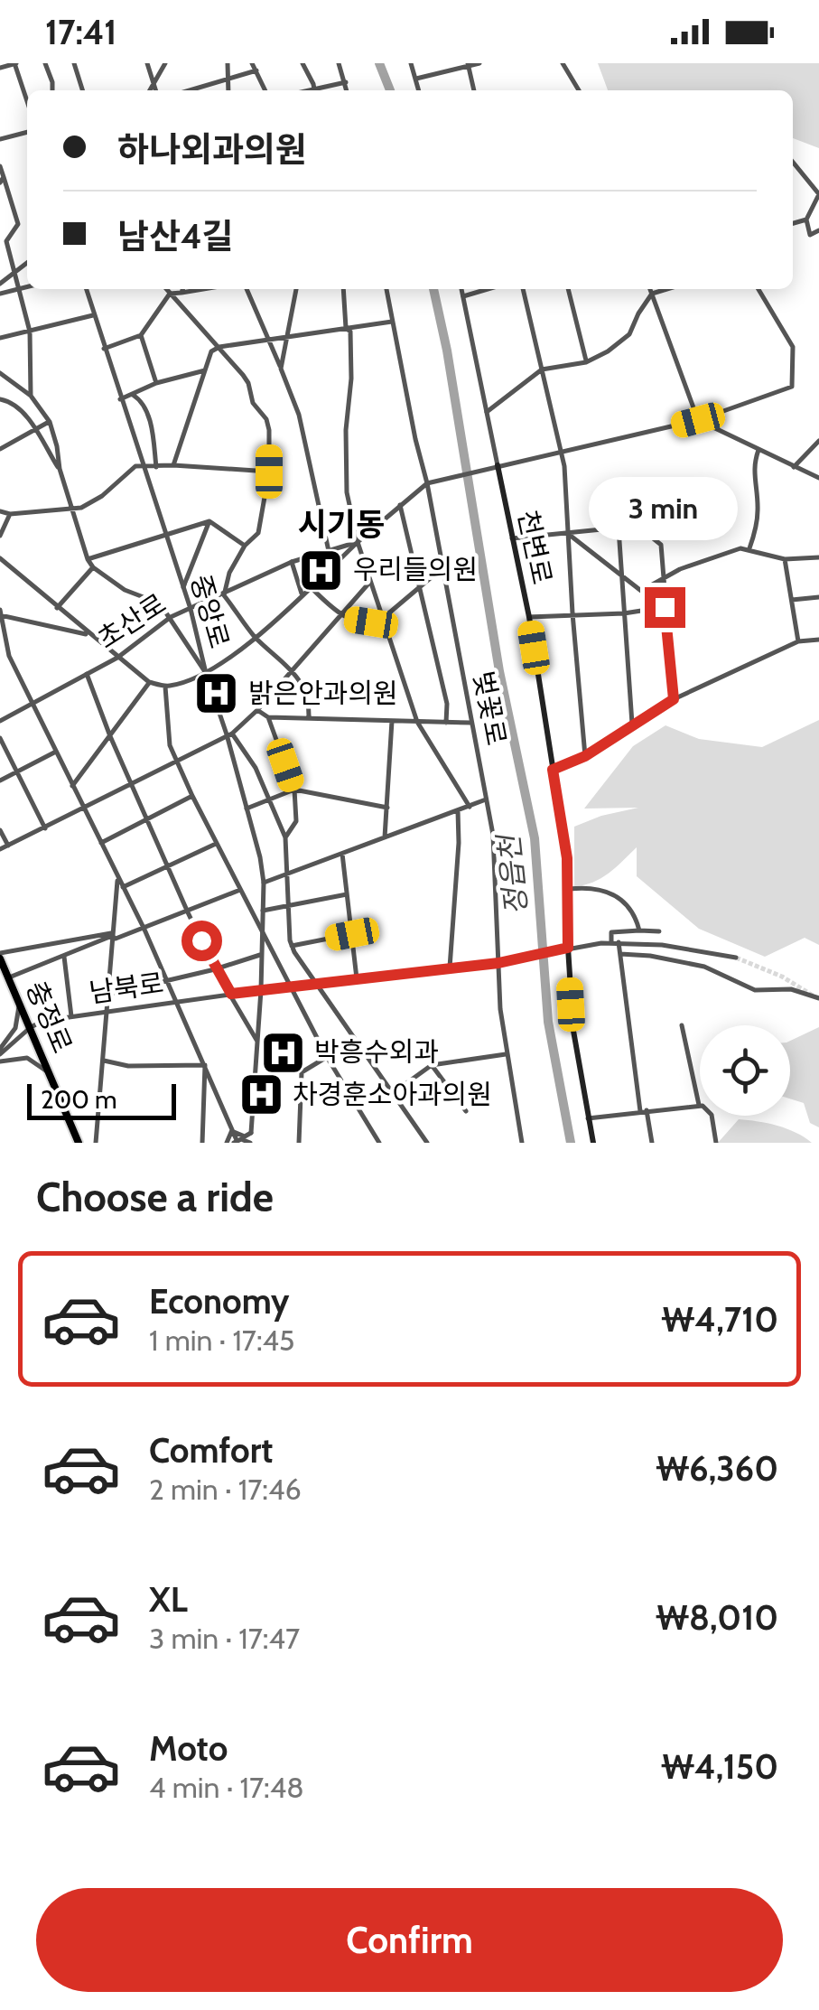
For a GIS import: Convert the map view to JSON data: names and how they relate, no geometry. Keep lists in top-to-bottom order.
{
  "streets": {
    "main road": ["천변로", "충정로"],
    "street": [
      "중앙로",
      "초산로",
      "벚꽃로",
      "남북로"
    ]
  },
  "crossings": [
    ["천변로", "남북로"],
    ["중앙로", "초산로"],
    ["중앙로", "남북로"],
    ["초산로", "벚꽃로"],
    ["벚꽃로", "남북로"],
    ["남북로", "충정로"]
  ],
  "districts": ["시기동"],
  "water": ["정읍천"],
  "places": {
    "hospital": [
      "우리들의원",
      "밝은안과의원",
      "박흥수외과",
      "차경훈소아과의원"
    ]
  },
  "scale_bar": "200 m",
  "page": {
    "status": "17:41",
    "banner": ["하나외과의원", "남산4길"],
    "bubble": "3 min",
    "scale": "200 m",
    "heading": "Choose a ride",
    "list": [
      {
        "name": "Economy",
        "note": "1 min · 17:45",
        "value": "₩4,710"
      },
      {
        "name": "Comfort",
        "note": "2 min · 17:46",
        "value": "₩6,360"
      },
      {
        "name": "XL",
        "note": "3 min · 17:47",
        "value": "₩8,010"
      },
      {
        "name": "Moto",
        "note": "4 min · 17:48",
        "value": "₩4,150"
      }
    ],
    "buttons": "Confirm"
  }
}
